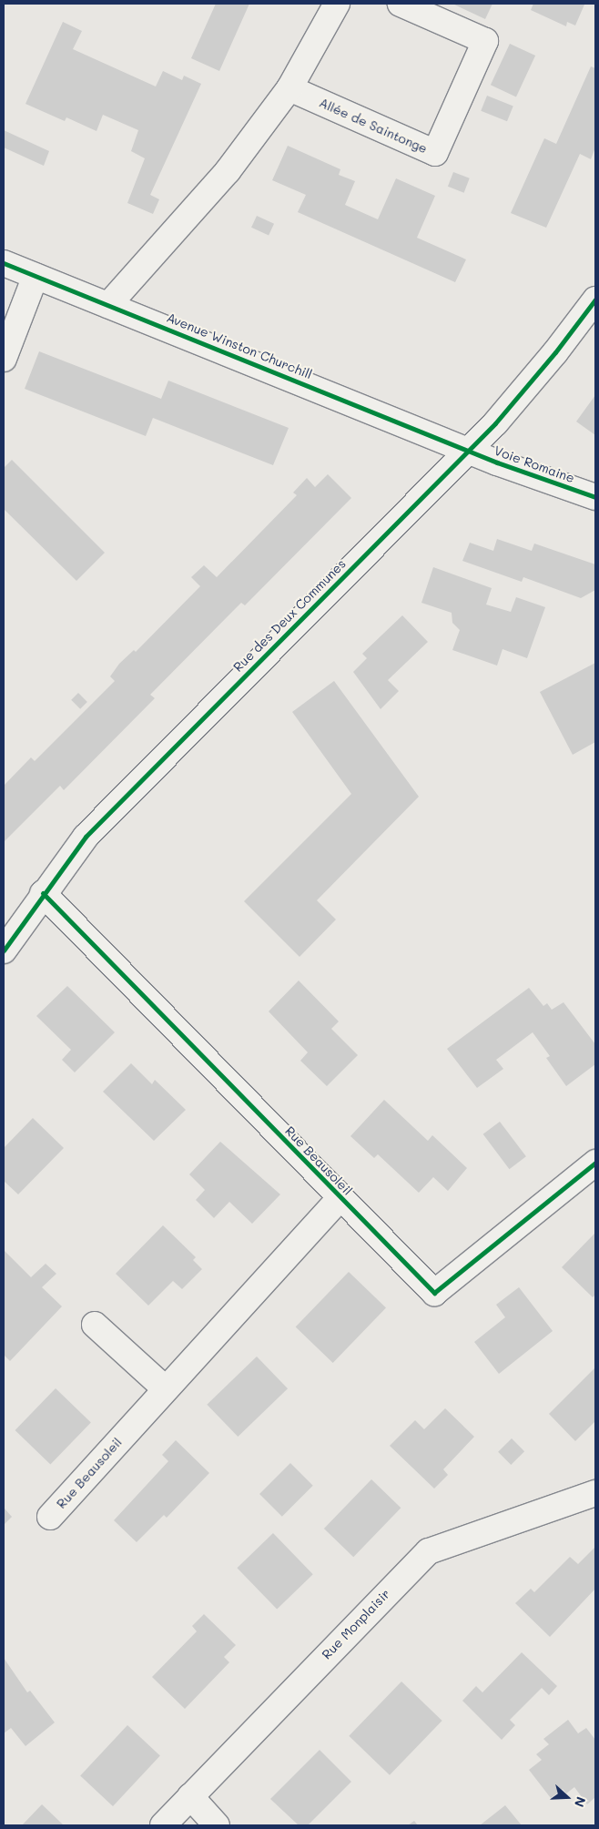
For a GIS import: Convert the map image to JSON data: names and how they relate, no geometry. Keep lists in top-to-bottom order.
{
  "streets": {
    "street": [
      "Allée de Saintonge",
      "Avenue Winston Churchill",
      "Voie Romaine",
      "Rue des Deux Communes",
      "Rue Beausoleil",
      "Rue Monplaisir"
    ]
  },
  "crossings": [
    ["Avenue Winston Churchill", "Voie Romaine"],
    ["Avenue Winston Churchill", "Rue des Deux Communes"],
    ["Voie Romaine", "Rue des Deux Communes"],
    ["Rue des Deux Communes", "Rue Beausoleil"]
  ],
  "north": "right"
}
